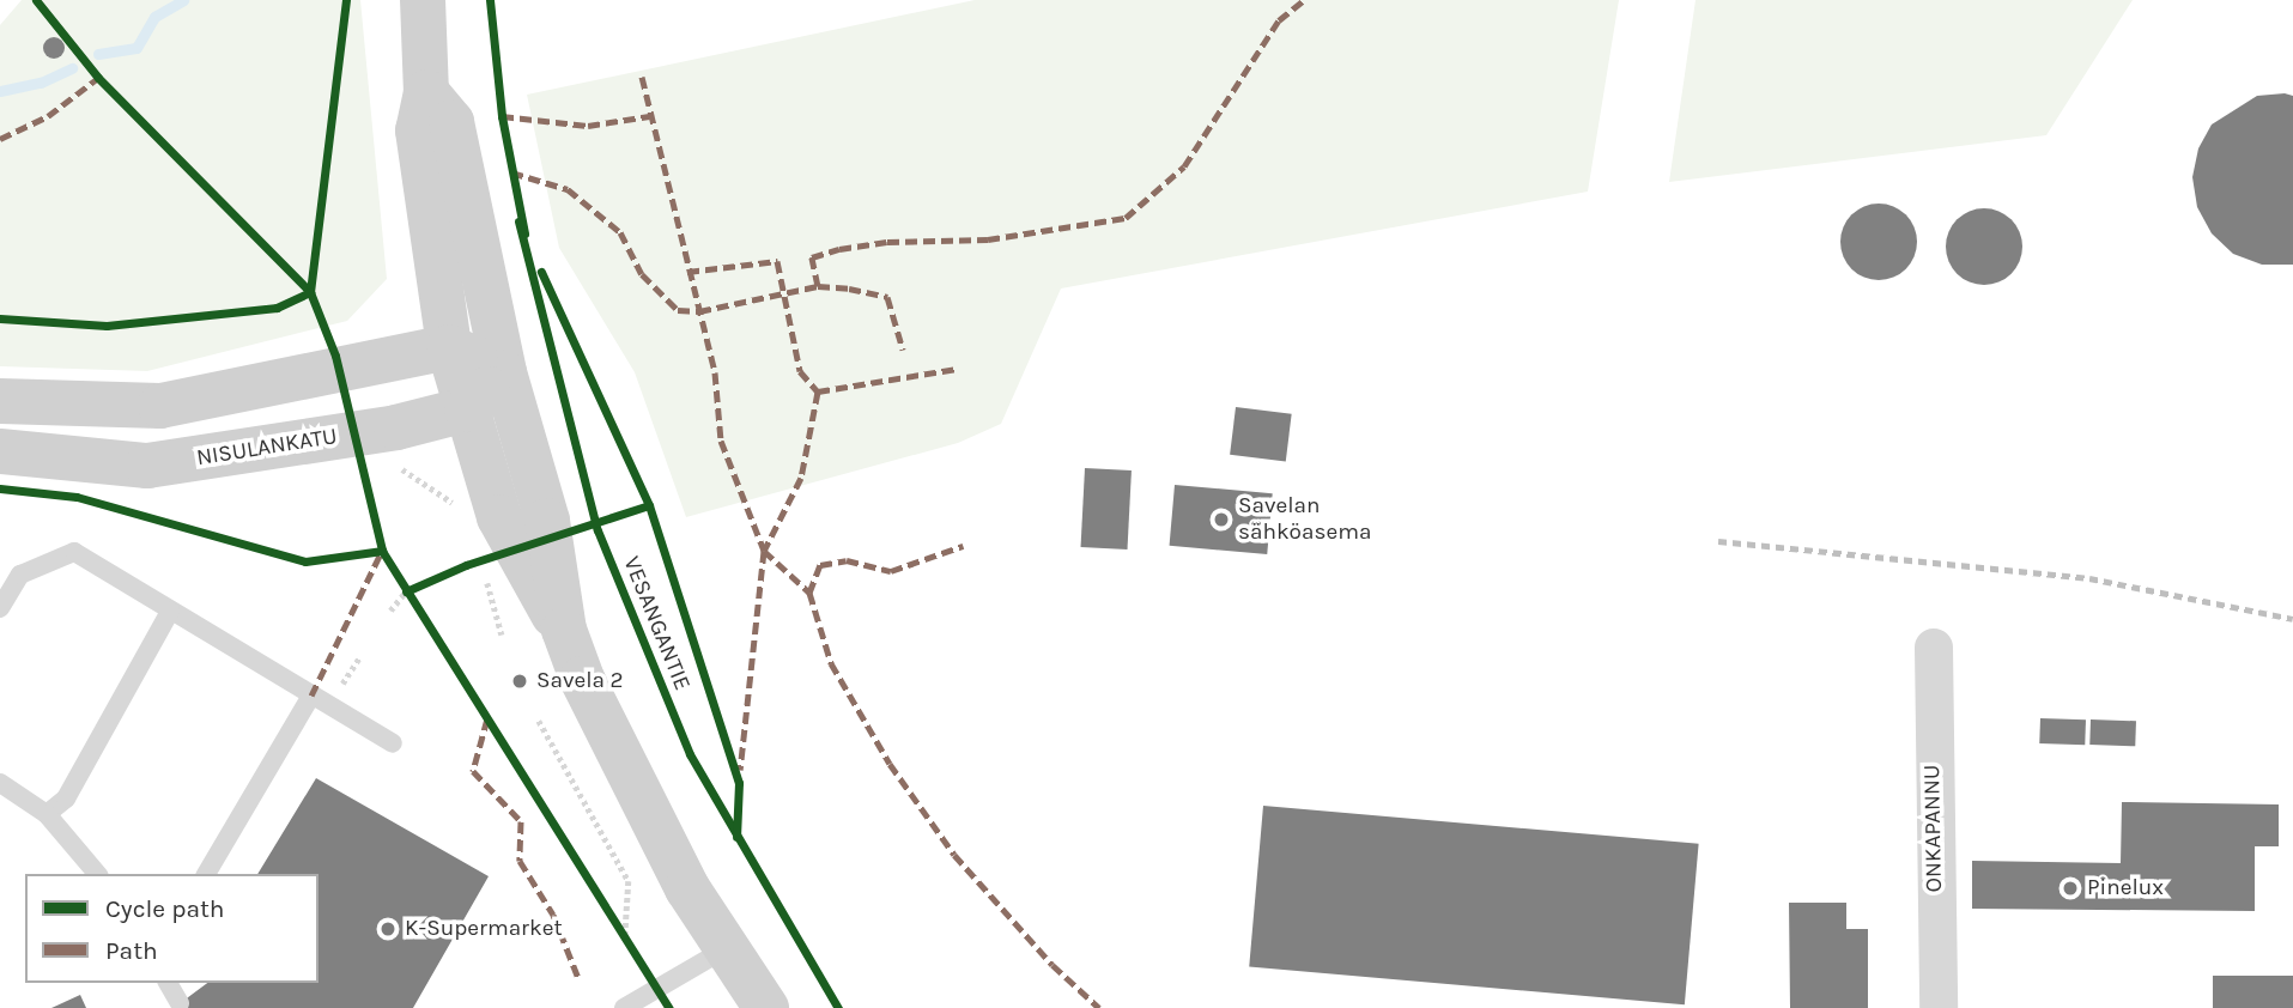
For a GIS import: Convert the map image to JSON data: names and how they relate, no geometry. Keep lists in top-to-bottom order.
{
  "streets": {
    "main road": ["NISULANKATU"],
    "street": ["ONKAPANNU"],
    "cycle path": ["VESANGANTIE"]
  },
  "places": [
    "Savelan sähköasema",
    "Savela 2",
    "Pinelux",
    "K-Supermarket"
  ],
  "legend": ["Cycle path", "Path"]
}
